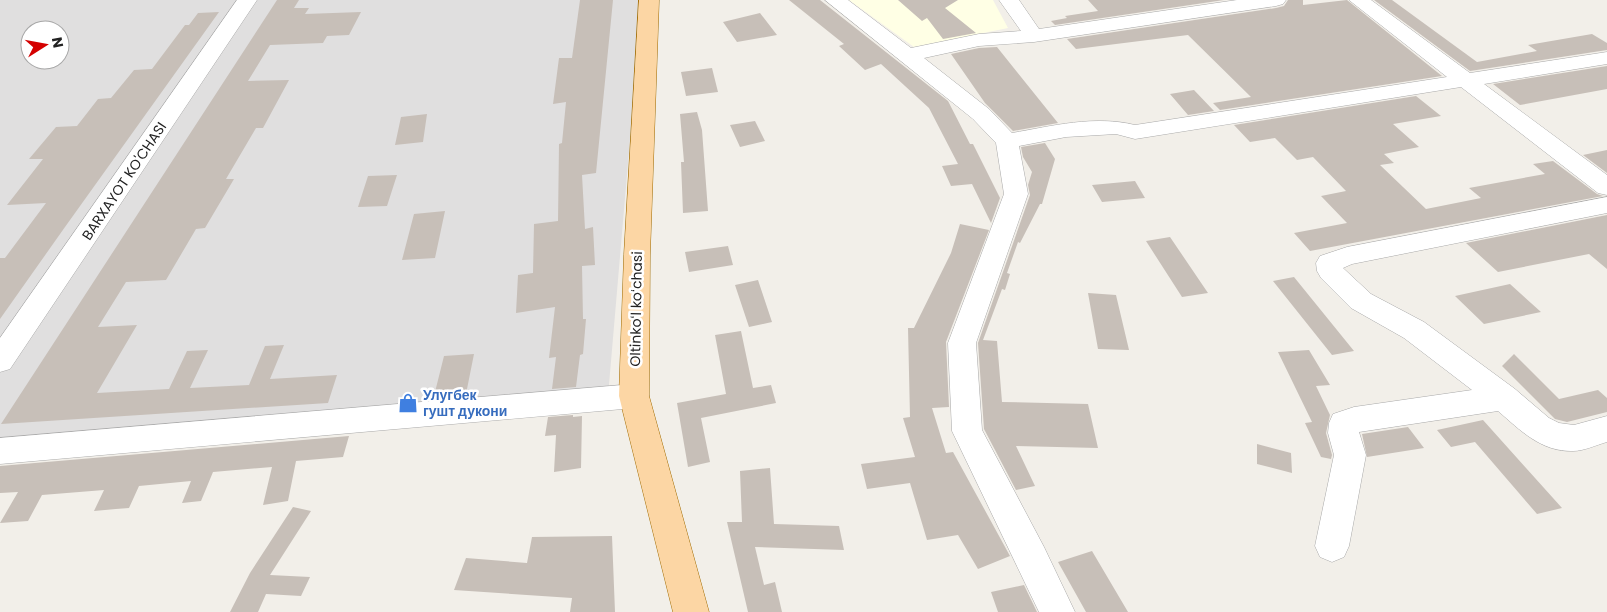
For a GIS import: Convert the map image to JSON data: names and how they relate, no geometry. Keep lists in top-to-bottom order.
{
  "streets": {
    "main road": ["Oltinkoʻl koʻchasi"],
    "street": ["BARXAYOT KO'CHASI"]
  },
  "places": {
    "shop": ["Улугбек гушт дукони"]
  },
  "north": "right"
}
